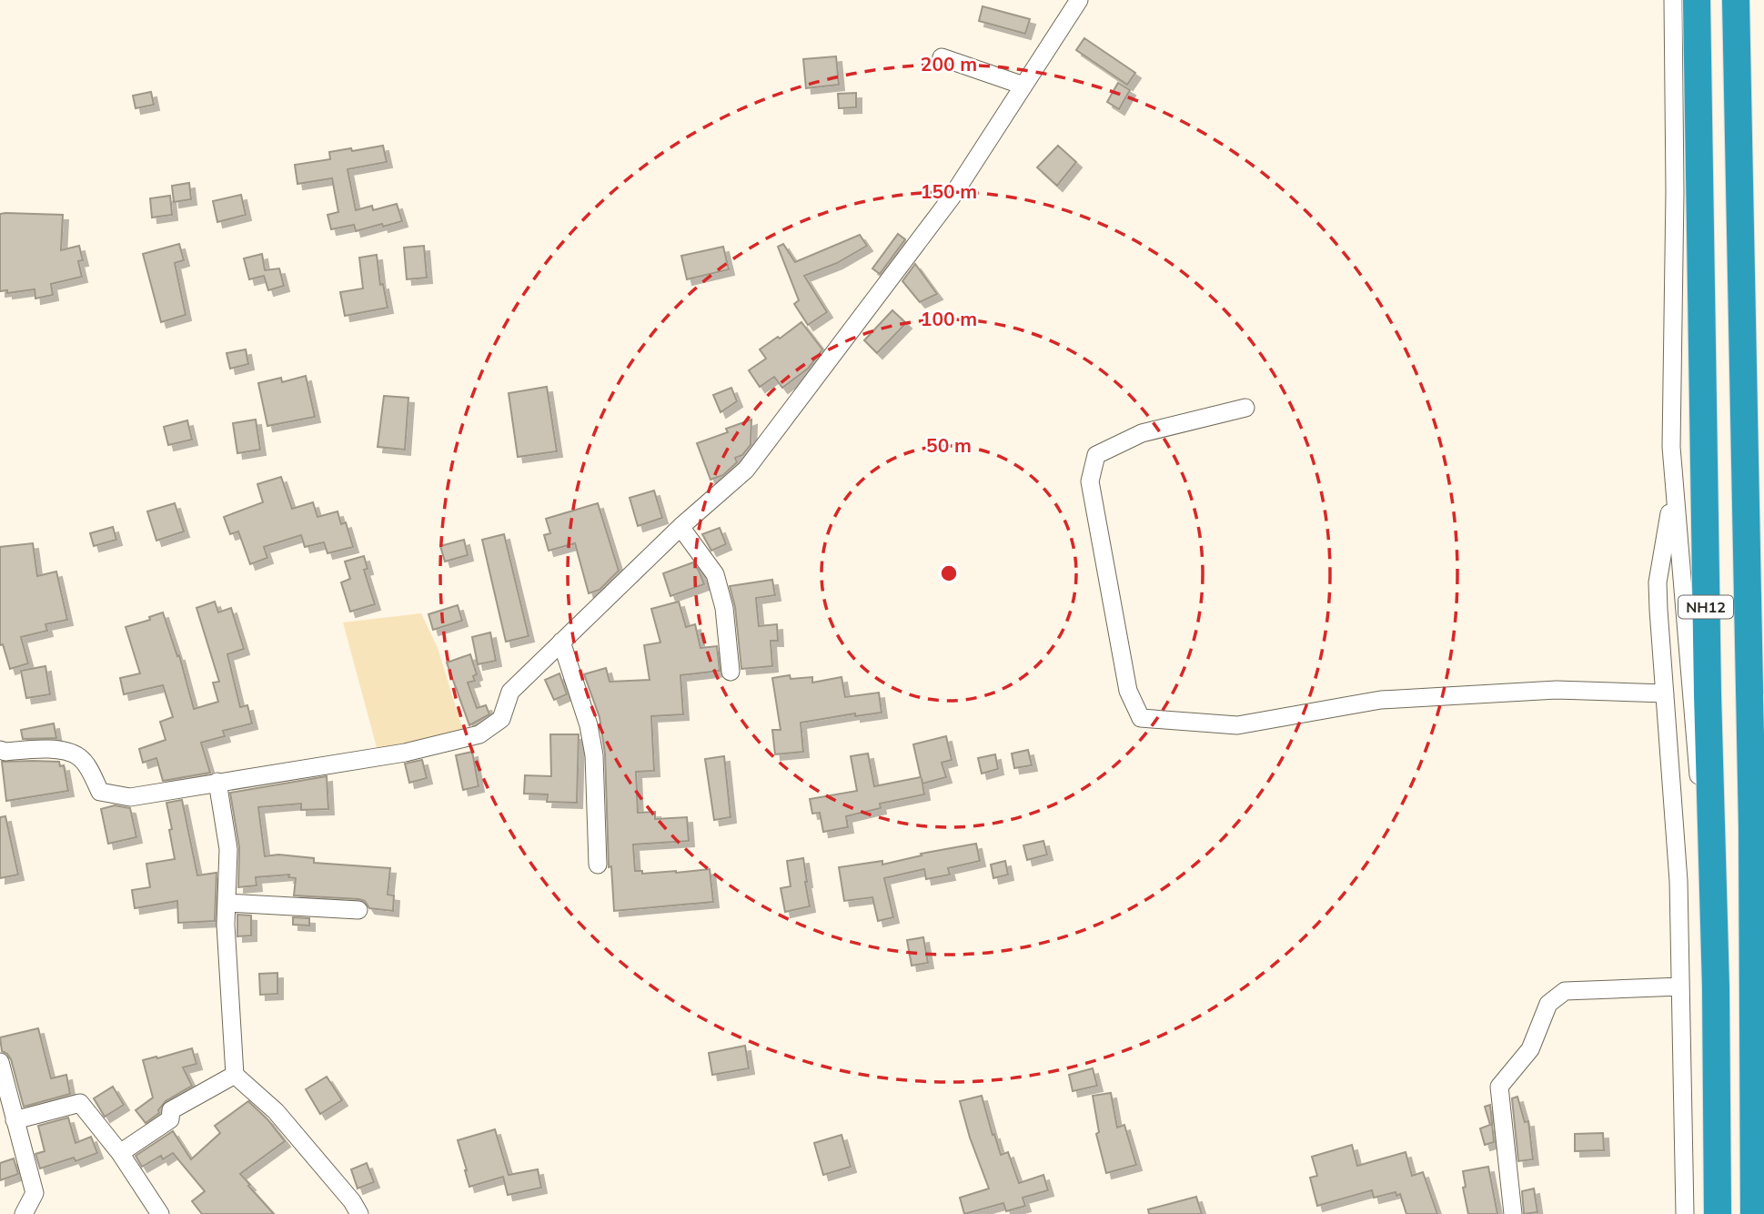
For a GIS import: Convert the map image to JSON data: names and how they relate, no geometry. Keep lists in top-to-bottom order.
{
  "streets": {
    "highway": ["NH12"]
  },
  "rings": [
    "200 m",
    "150 m",
    "100 m",
    "50 m"
  ]
}
